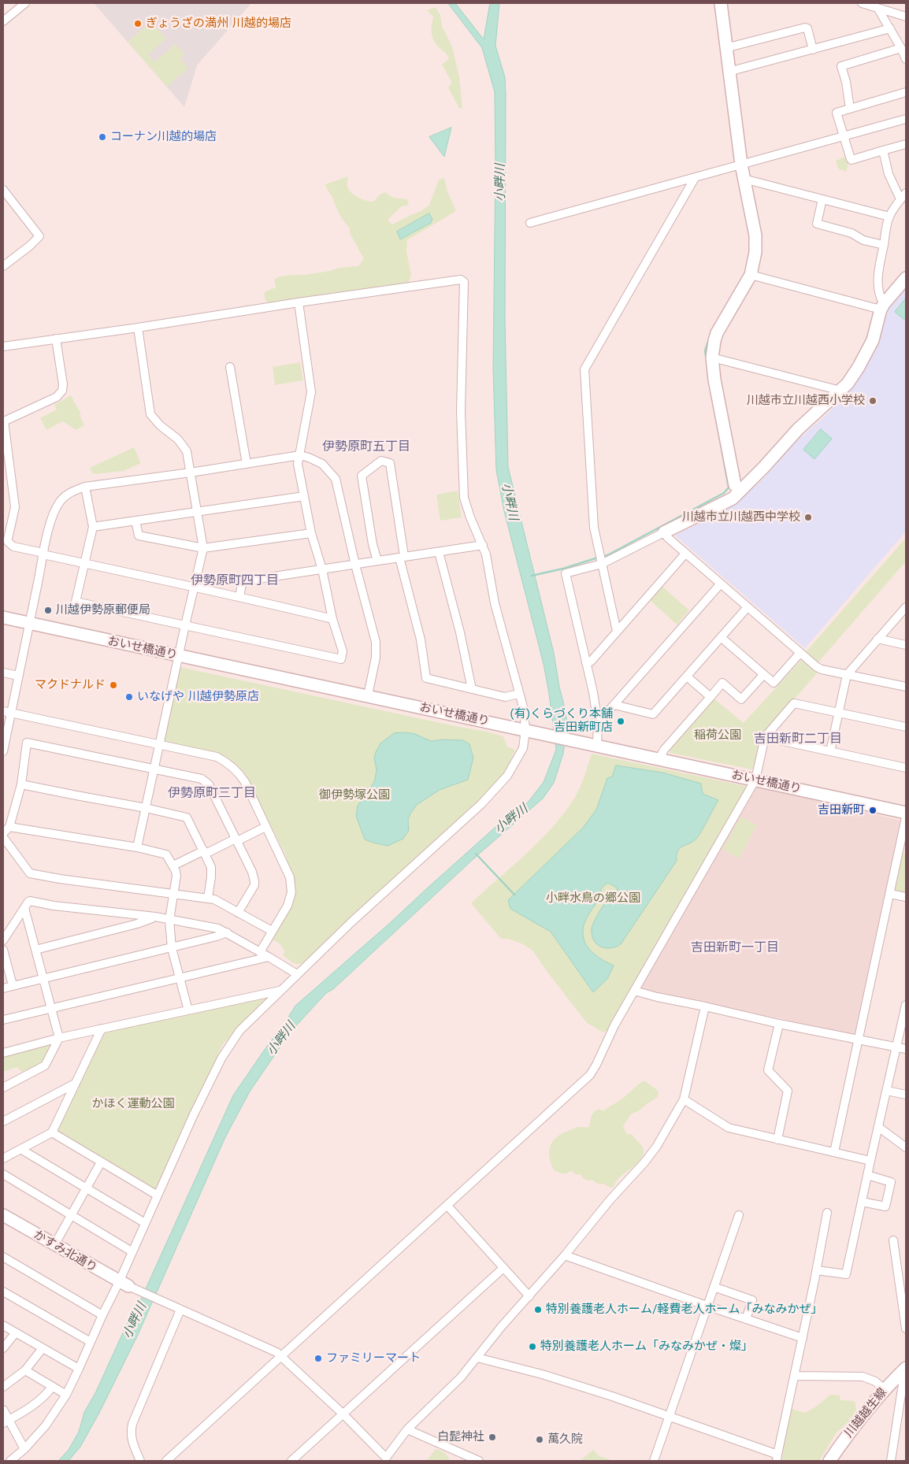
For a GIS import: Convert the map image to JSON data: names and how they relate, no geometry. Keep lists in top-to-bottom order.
{
  "streets": {
    "street": ["おいせ橋通り", "かすみ北通り", "川越越生線"]
  },
  "districts": [
    "伊勢原町五丁目",
    "伊勢原町四丁目",
    "吉田新町二丁目",
    "伊勢原町三丁目",
    "吉田新町一丁目"
  ],
  "water": ["小畔川"],
  "parks": [
    "稲荷公園",
    "御伊勢塚公園",
    "小畔水鳥の郷公園",
    "かほく運動公園"
  ],
  "places": [
    "ぎょうざの満州 川越的場店",
    "コーナン川越的場店",
    "川越市立川越西小学校",
    "川越市立川越西中学校",
    "川越伊勢原郵便局",
    "マクドナルド",
    "いなげや 川越伊勢原店",
    "(有)くらづくり本舗 吉田新町店",
    "吉田新町",
    "特別養護老人ホーム/軽費老人ホーム「みなみかぜ」",
    "特別養護老人ホーム「みなみかぜ・燦」",
    "ファミリーマート",
    "白髭神社",
    "萬久院"
  ]
}
